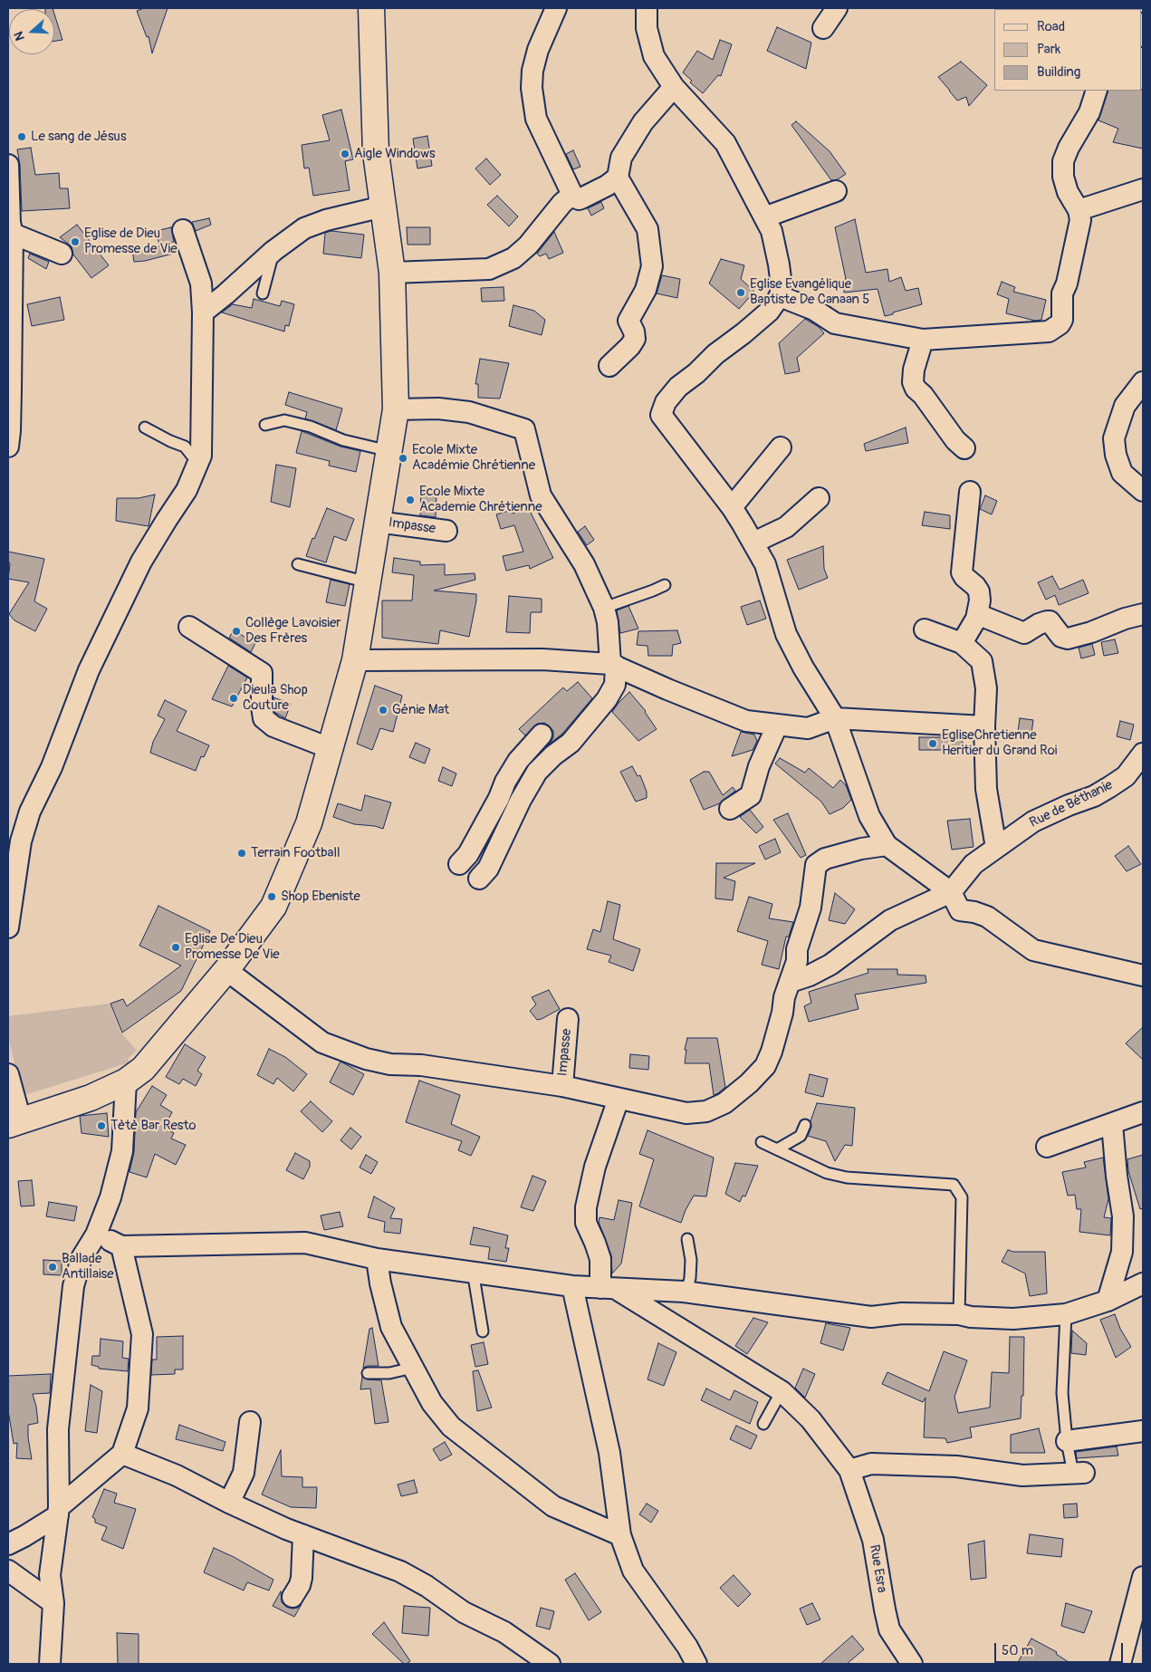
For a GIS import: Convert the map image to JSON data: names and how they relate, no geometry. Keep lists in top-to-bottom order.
{
  "streets": {
    "street": ["Impasse", "Rue de Béthanie", "Rue Esra"]
  },
  "places": [
    "Le sang de Jésus",
    "Aigle Windows",
    "Eglise de Dieu Promesse de Vie",
    "Eglise Evangélique Baptiste De Canaan 5",
    "Ecole Mixte Académie Chrétienne",
    "Ecole Mixte Academie Chrétienne",
    "Collège Lavoisier Des Frères",
    "Dieula Shop Couture",
    "Génie Mat",
    "EgliseChretienne Heritier du Grand Roi",
    "Terrain Football",
    "Shop Ebeniste",
    "Eglise De Dieu Promesse De Vie",
    "Tètè Bar Resto",
    "Ballade Antillaise"
  ],
  "legend": ["Road", "Park", "Building"],
  "scale_bar": "50 m",
  "north": "left"
}
